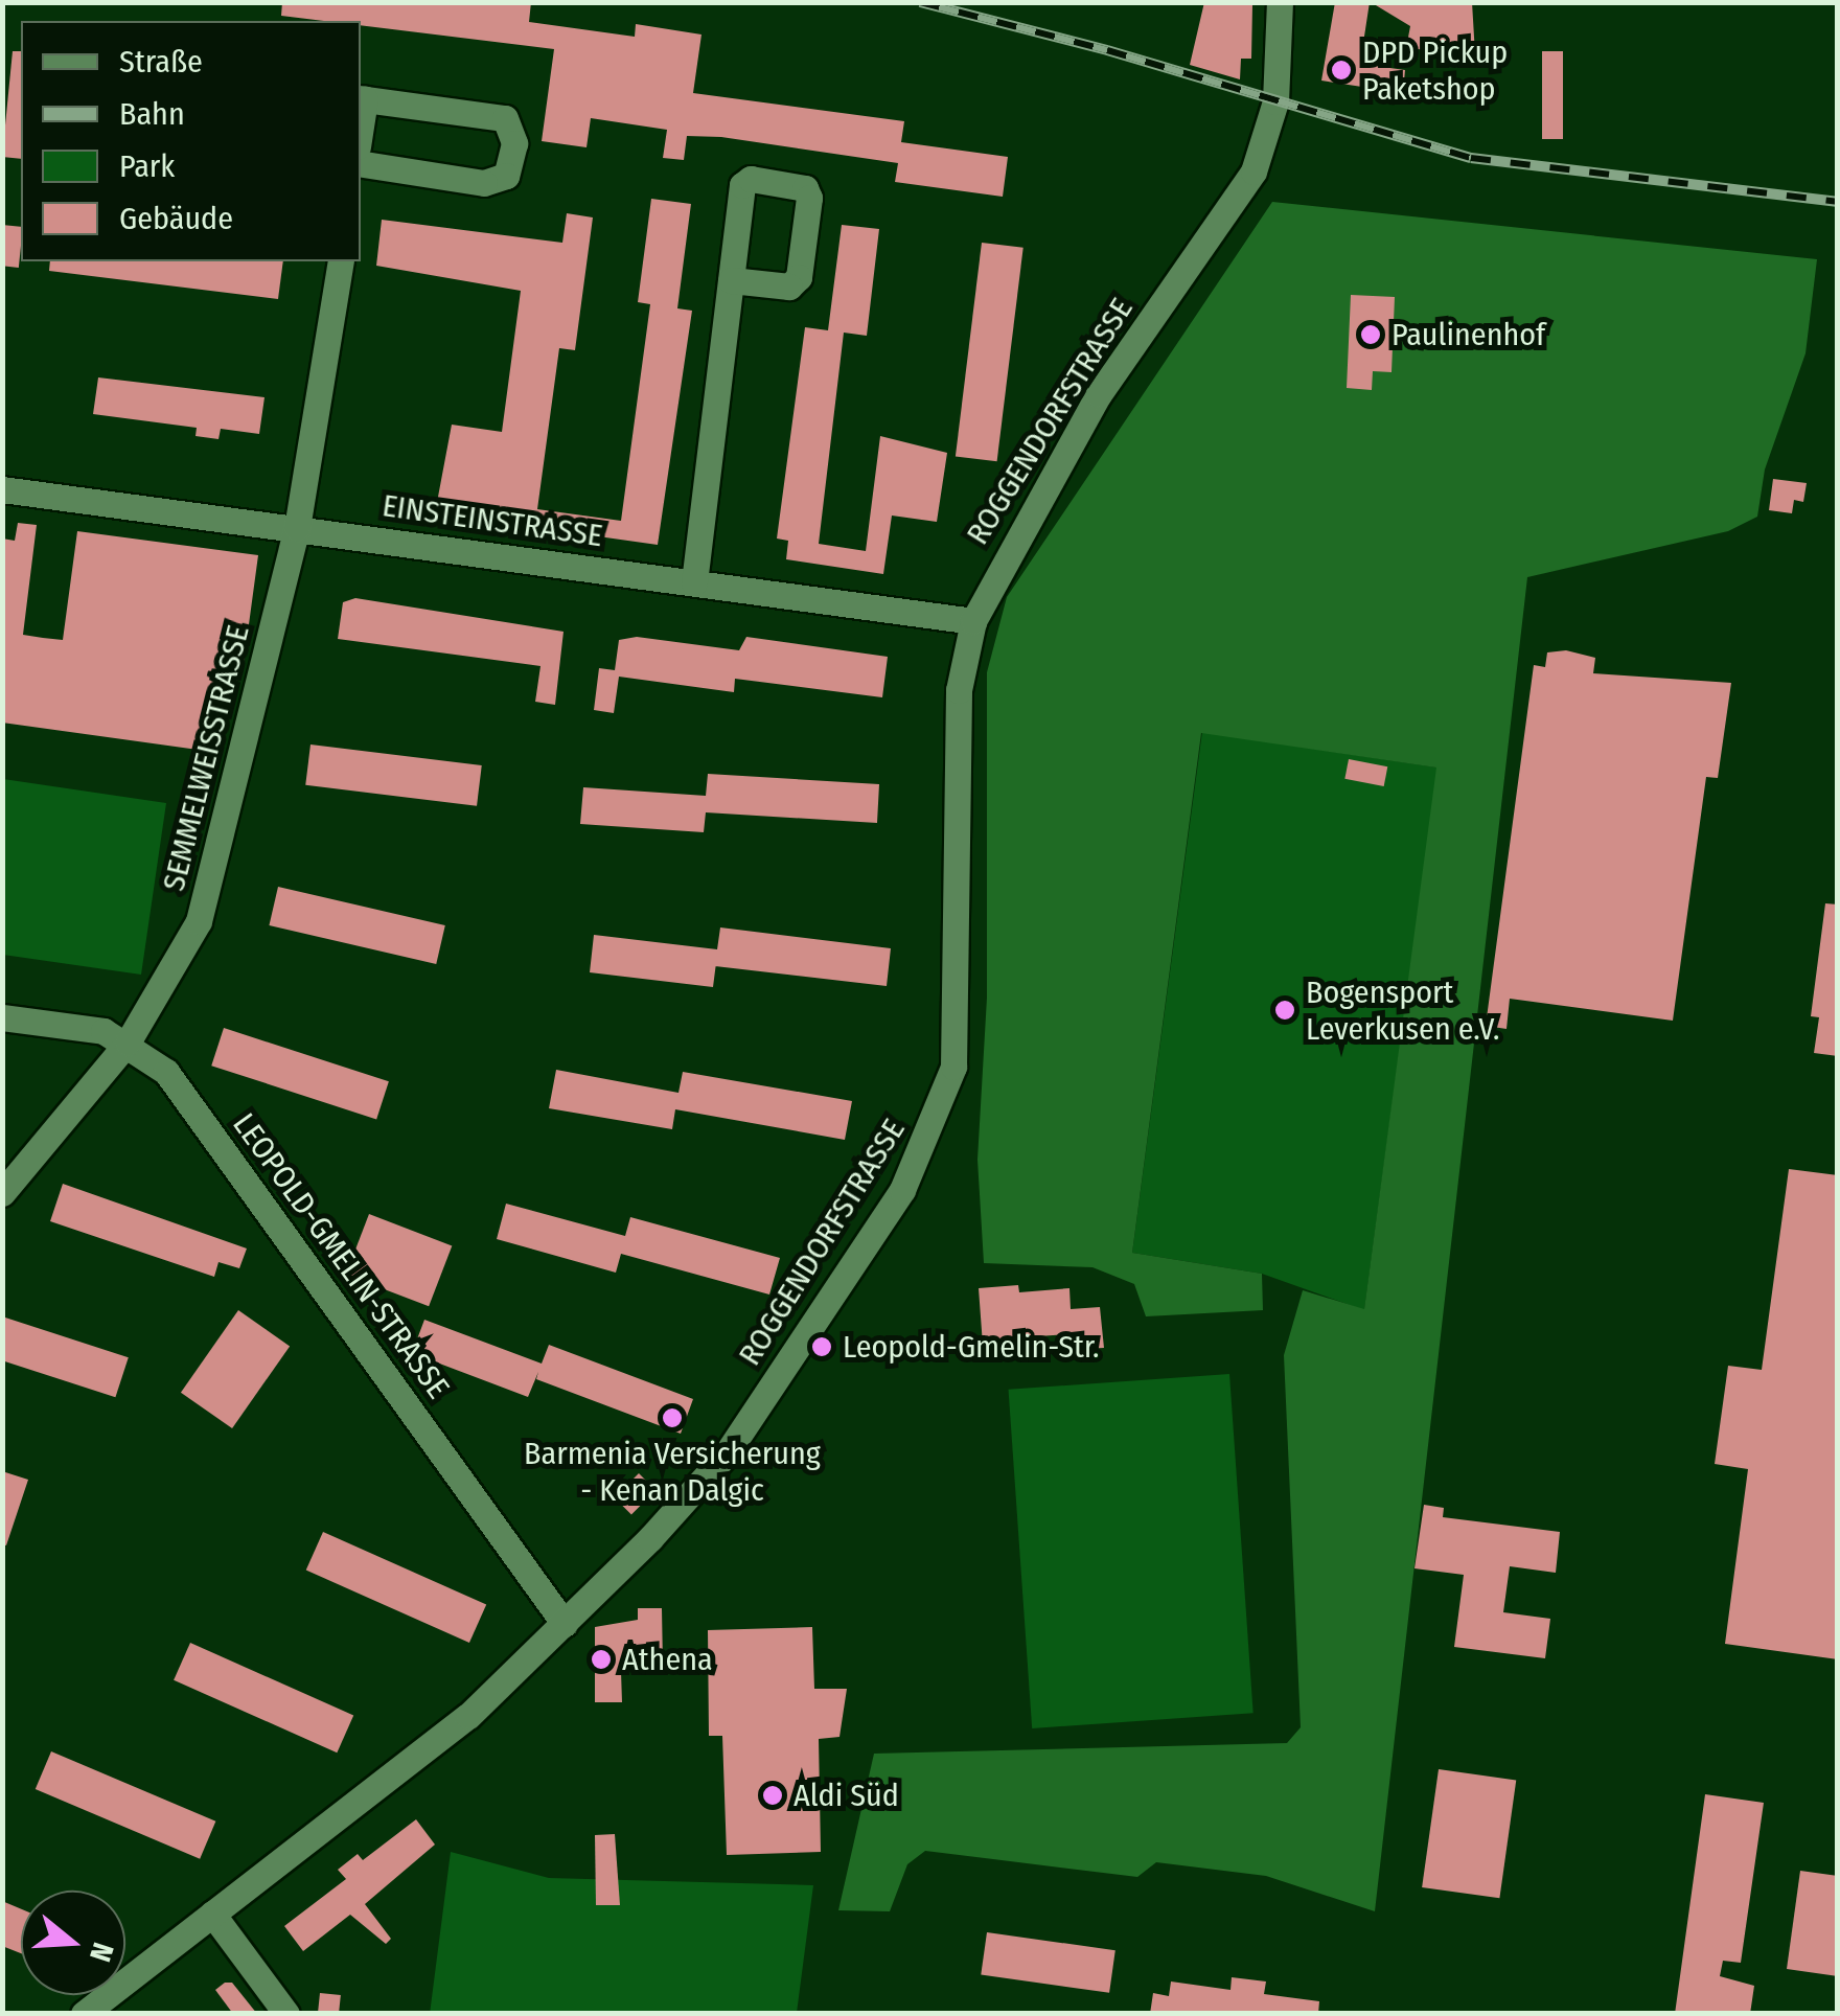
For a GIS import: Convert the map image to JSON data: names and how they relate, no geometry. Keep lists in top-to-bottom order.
{
  "streets": {
    "street": [
      "ROGGENDORFSTRASSE",
      "EINSTEINSTRASSE",
      "SEMMELWEISSTRASSE",
      "LEOPOLD-GMELIN-STRASSE"
    ]
  },
  "crossings": [
    ["ROGGENDORFSTRASSE", "EINSTEINSTRASSE"],
    ["ROGGENDORFSTRASSE", "LEOPOLD-GMELIN-STRASSE"],
    ["EINSTEINSTRASSE", "SEMMELWEISSTRASSE"],
    ["SEMMELWEISSTRASSE", "LEOPOLD-GMELIN-STRASSE"]
  ],
  "places": [
    "DPD Pickup Paketshop",
    "Paulinenhof",
    "Bogensport Leverkusen e.V.",
    "Leopold-Gmelin-Str.",
    "Barmenia Versicherung - Kenan Dalgic",
    "Athena",
    "Aldi Süd"
  ],
  "legend": [
    "Straße",
    "Bahn",
    "Park",
    "Gebäude"
  ],
  "north": "right"
}
